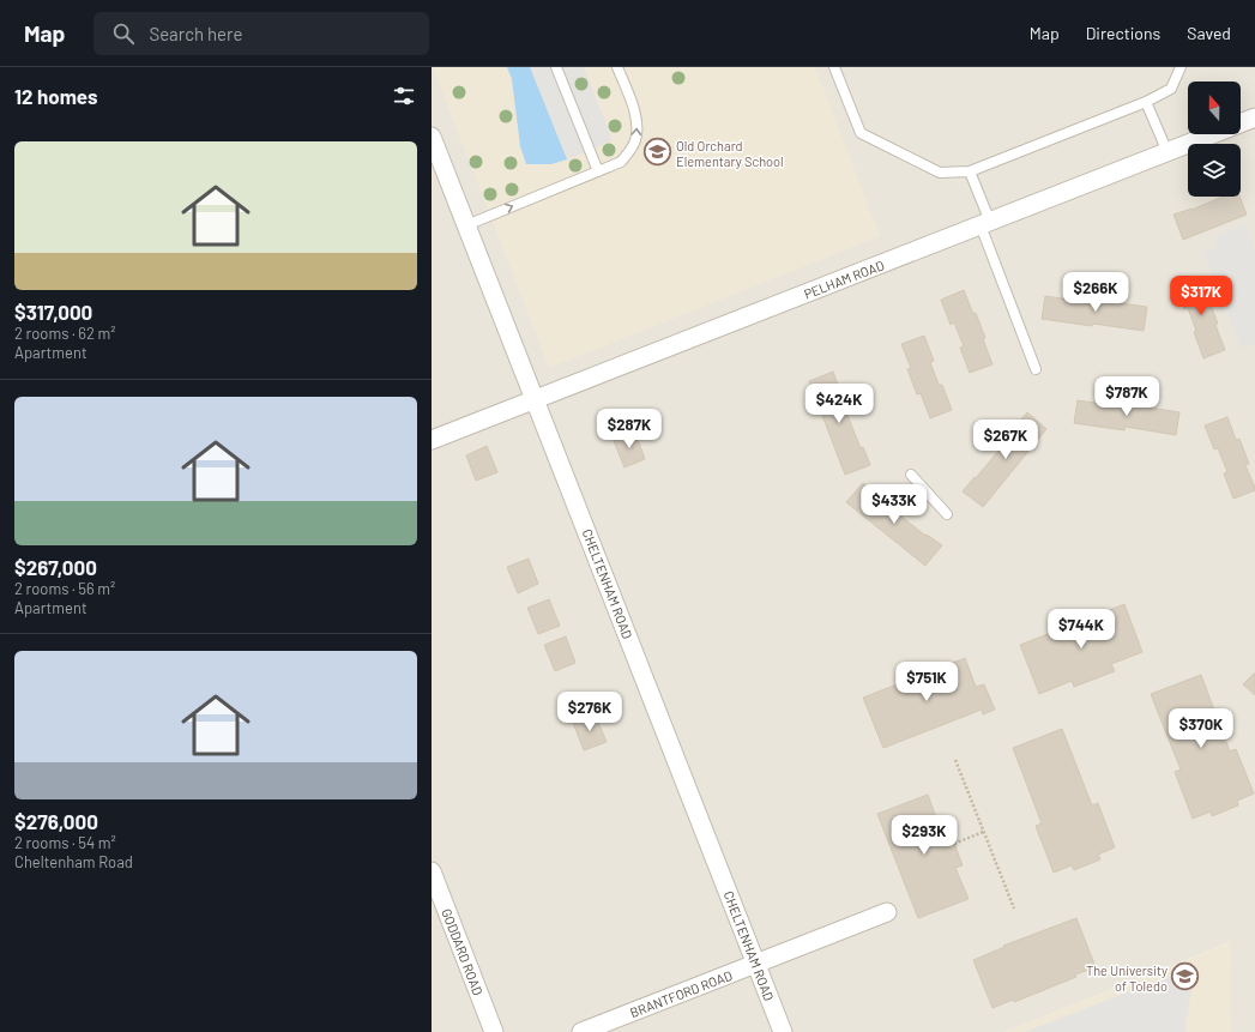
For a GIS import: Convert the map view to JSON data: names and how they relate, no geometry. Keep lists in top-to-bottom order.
{
  "streets": {
    "street": [
      "PELHAM ROAD",
      "CHELTENHAM ROAD",
      "GODDARD ROAD",
      "BRANTFORD ROAD"
    ]
  },
  "crossings": [
    ["PELHAM ROAD", "CHELTENHAM ROAD"],
    ["CHELTENHAM ROAD", "BRANTFORD ROAD"]
  ],
  "places": {
    "school or university": ["Old Orchard Elementary School", "The University of Toledo"]
  },
  "north": "top",
  "page": {
    "header": "Map",
    "search": "Search here",
    "nav": ["Map", "Directions", "Saved"],
    "heading": "12 homes",
    "list": [
      {
        "name": "$317,000",
        "note": "2 rooms · 62 m² · Apartment"
      },
      {
        "name": "$267,000",
        "note": "2 rooms · 56 m² · Apartment"
      },
      {
        "name": "$276,000",
        "note": "2 rooms · 54 m² · Cheltenham Road"
      }
    ],
    "price": [
      "$266K",
      "$317K",
      "$787K",
      "$424K",
      "$287K",
      "$267K",
      "$433K",
      "$744K",
      "$751K",
      "$276K",
      "$370K",
      "$293K"
    ]
  }
}
